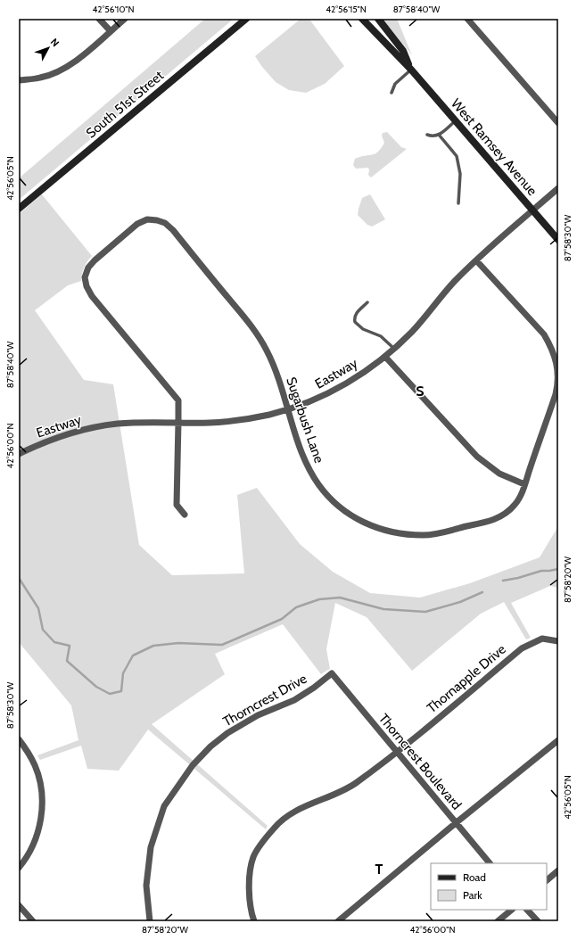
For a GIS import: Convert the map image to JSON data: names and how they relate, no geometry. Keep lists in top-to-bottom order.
{
  "streets": {
    "street": [
      "South 51st Street",
      "West Ramsey Avenue",
      "Eastway",
      "Sugarbush Lane",
      "Thornapple Drive",
      "Thorncrest Drive",
      "Thorncrest Boulevard"
    ]
  },
  "crossings": [
    ["West Ramsey Avenue", "Eastway"],
    ["Eastway", "Sugarbush Lane"],
    ["Thornapple Drive", "Thorncrest Boulevard"],
    ["Thorncrest Drive", "Thorncrest Boulevard"]
  ],
  "districts": ["S", "T"],
  "legend": ["Road", "Park"],
  "north": "top right",
  "coordinates": [
    "42°56'10\"N",
    "42°56'15\"N",
    "87°58'40\"W",
    "42°56'05\"N",
    "87°58'30\"W",
    "42°56'00\"N",
    "87°58'20\"W"
  ]
}
